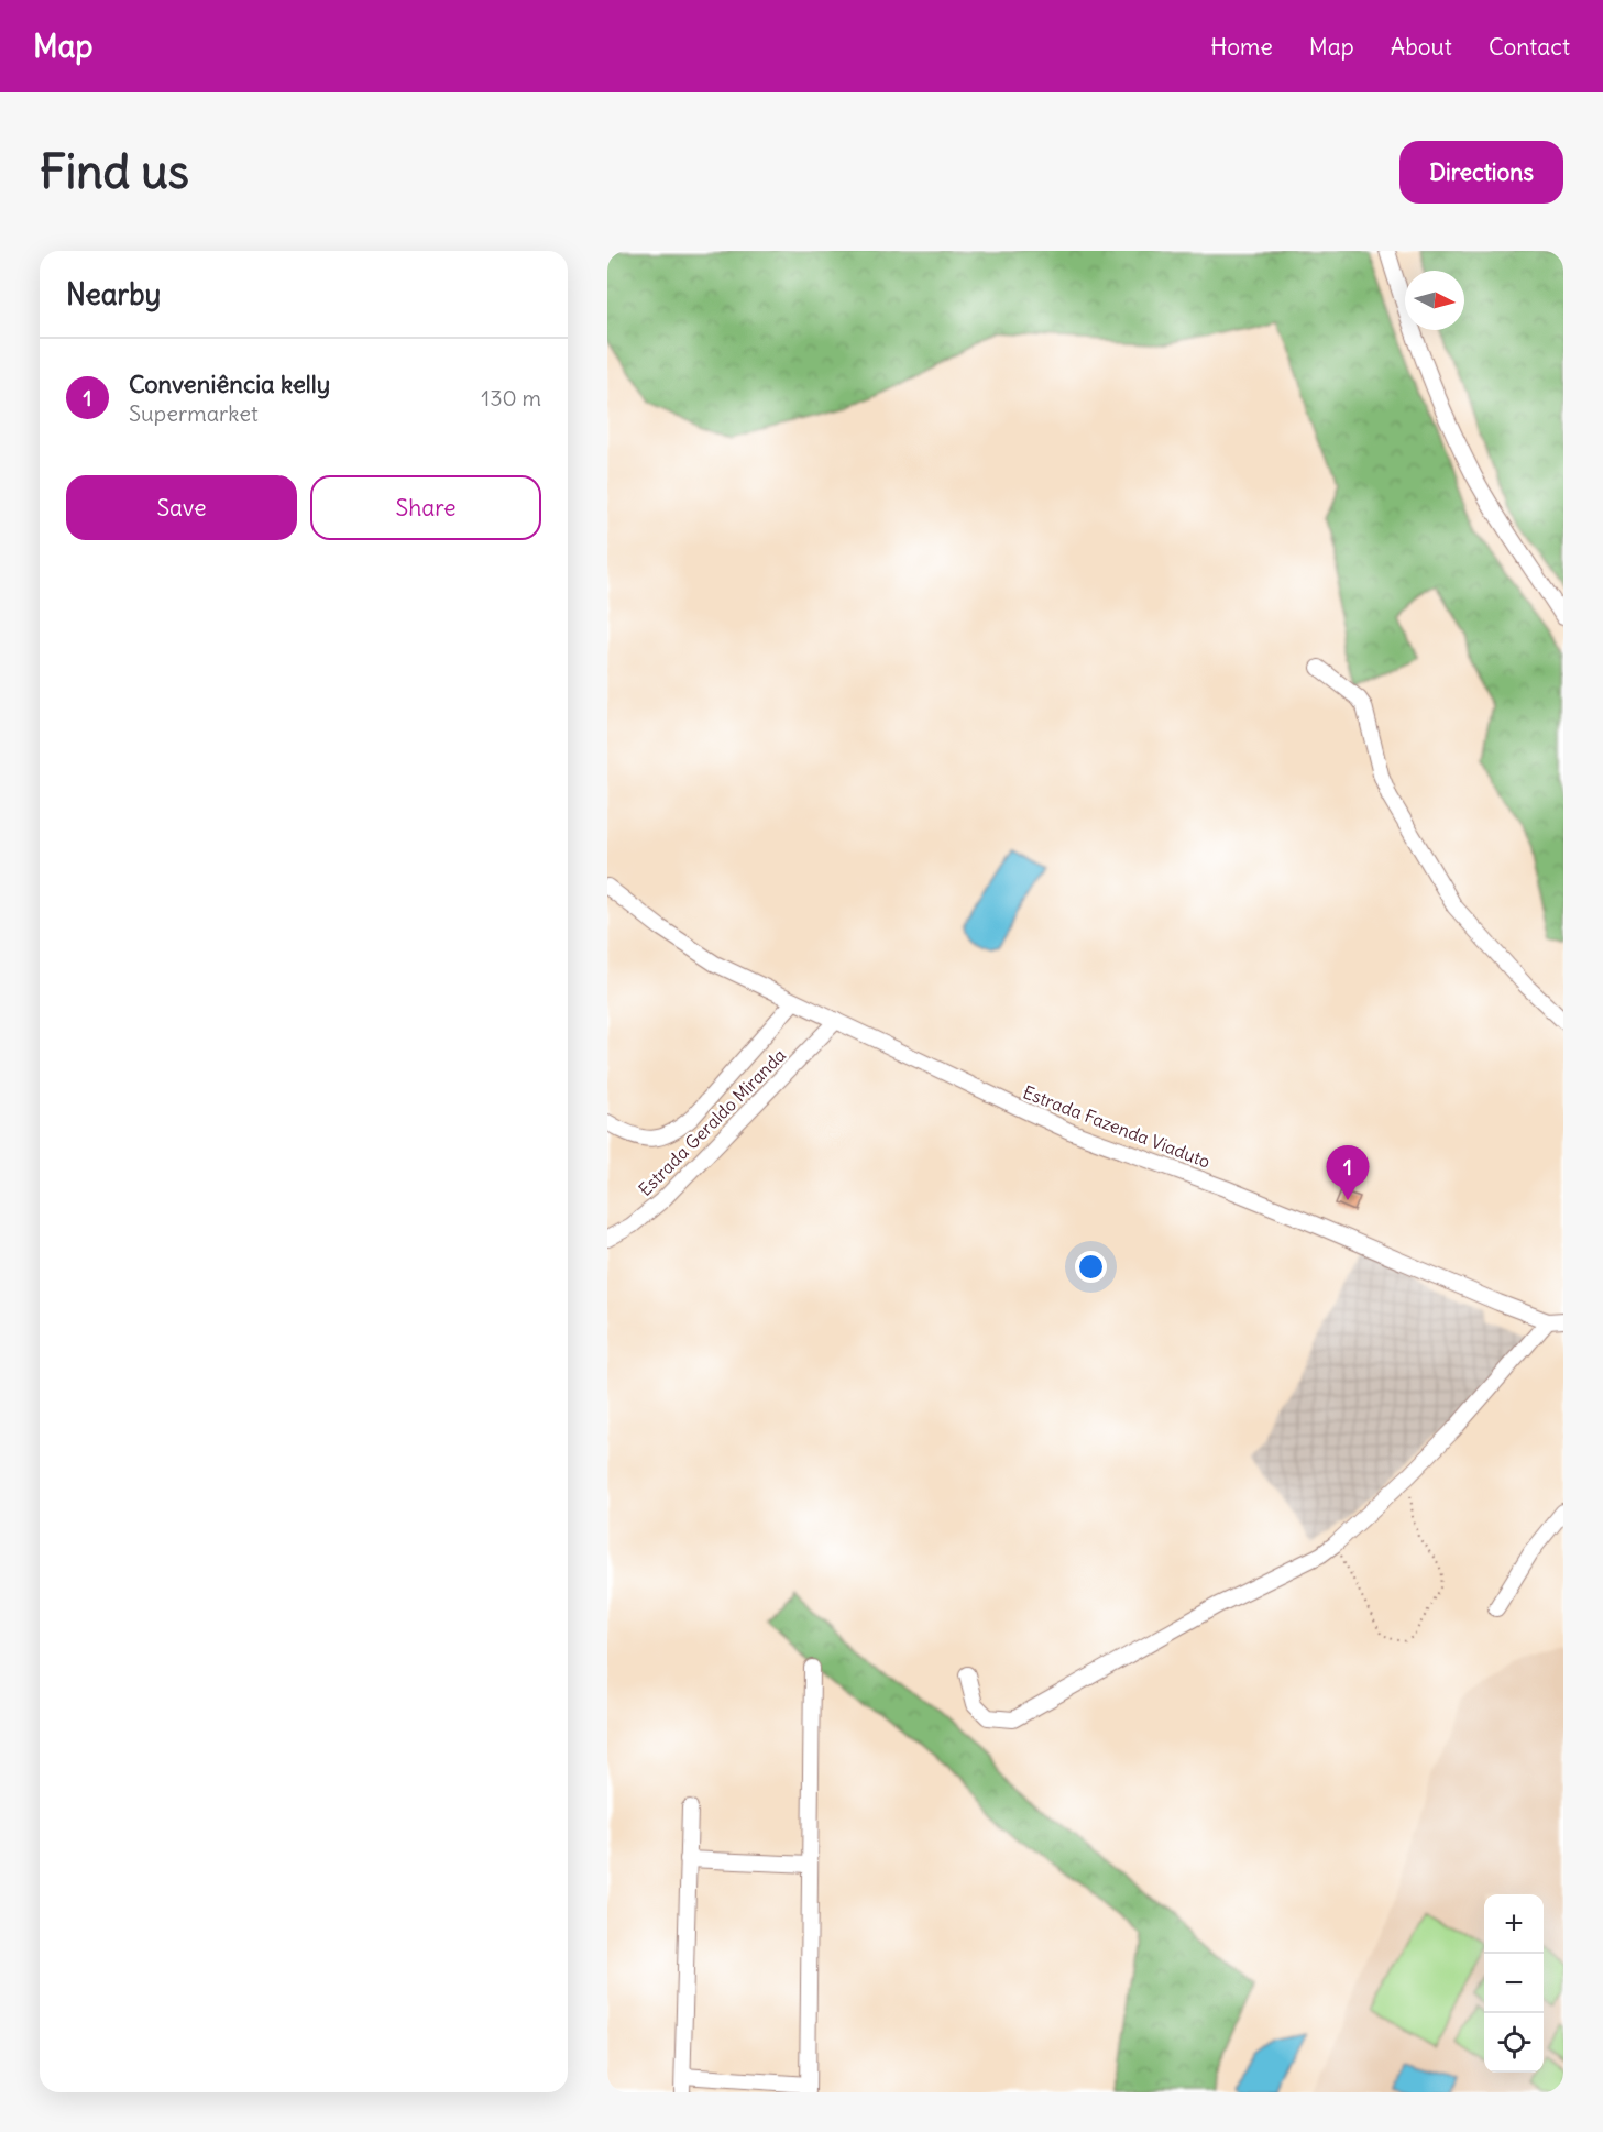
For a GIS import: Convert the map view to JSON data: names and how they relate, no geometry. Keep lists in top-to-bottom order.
{
  "streets": {
    "street": ["Estrada Geraldo Miranda", "Estrada Fazenda Viaduto"]
  },
  "crossings": [
    ["Estrada Geraldo Miranda", "Estrada Fazenda Viaduto"]
  ],
  "north": "right",
  "page": {
    "header": "Map",
    "nav": [
      "Home",
      "Map",
      "About",
      "Contact"
    ],
    "buttons": [
      "Directions",
      ["Save", "Share"]
    ],
    "title": "Find us",
    "heading": "Nearby",
    "list": [
      {
        "mark": "1",
        "name": "Conveniência kelly",
        "note": "Supermarket",
        "value": "130 m"
      }
    ],
    "pins": "1",
    "map_buttons": ["+", "−"]
  }
}
